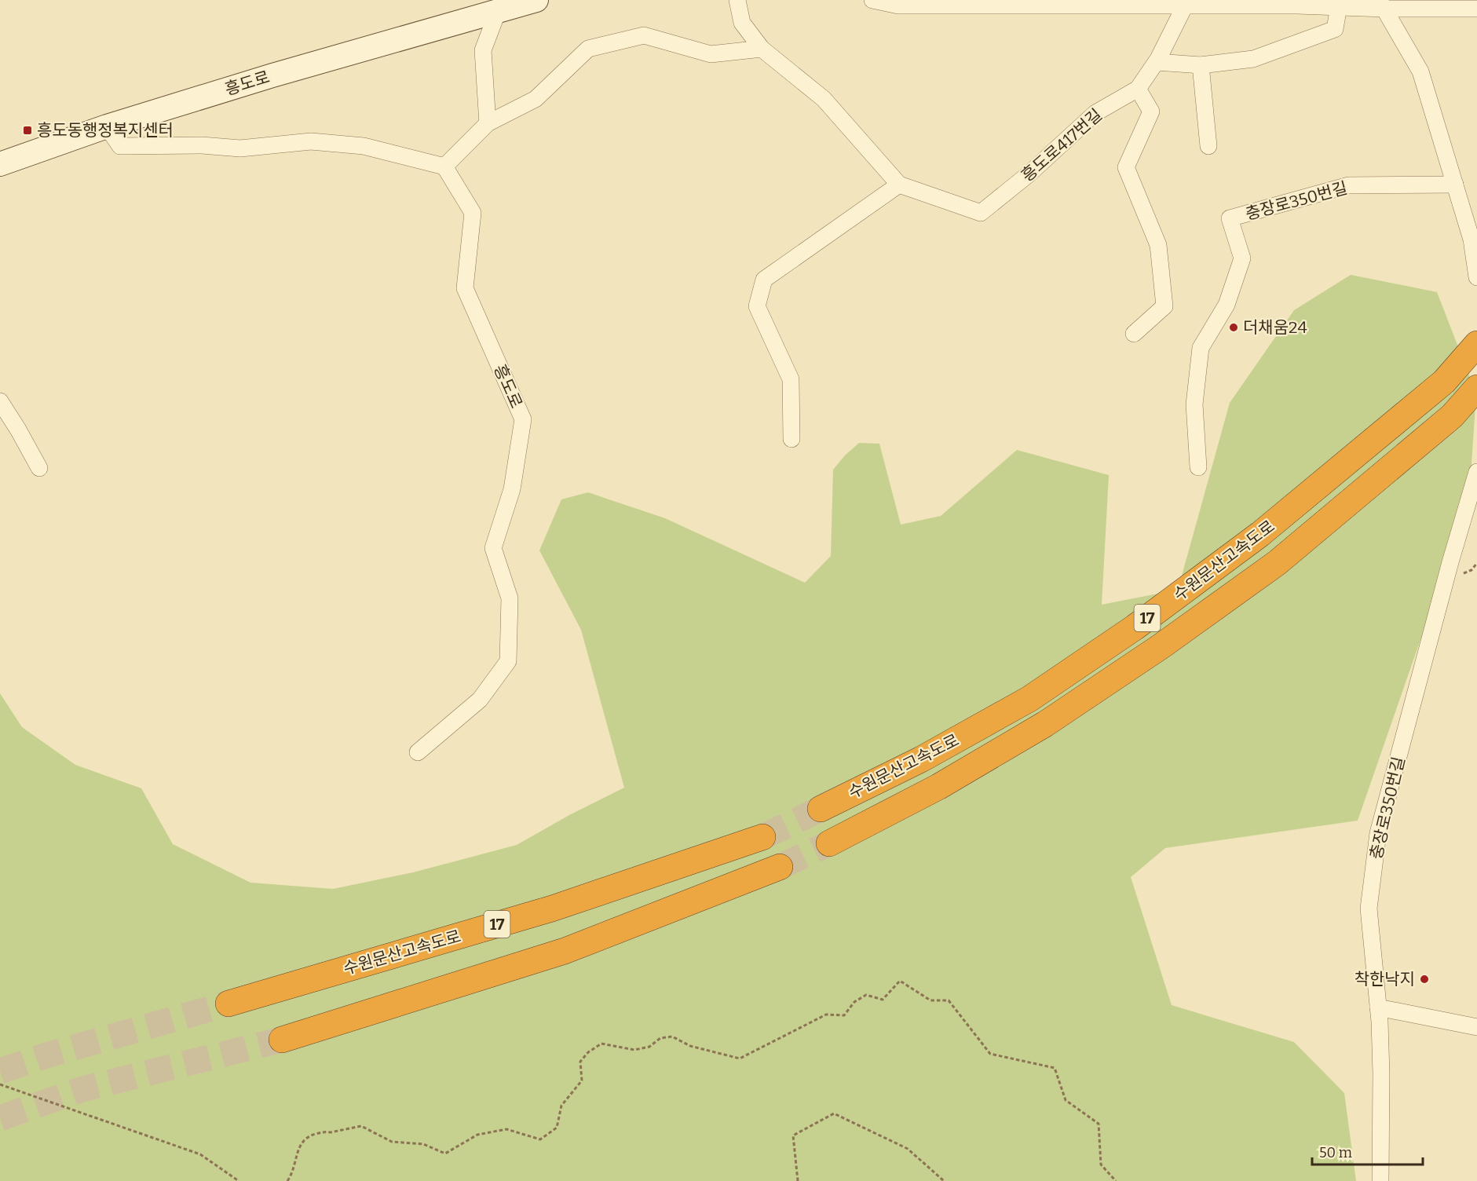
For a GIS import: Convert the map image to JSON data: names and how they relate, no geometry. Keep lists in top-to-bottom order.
{
  "streets": {
    "highway": ["수원문산고속도로", "17"],
    "street": ["흥도로", "흥도로417번길", "충장로350번길"]
  },
  "places": {
    "transit": ["흥도동행정복지센터"],
    "other": ["더채움24", "착한낙지"]
  },
  "scale_bar": "50 m"
}
